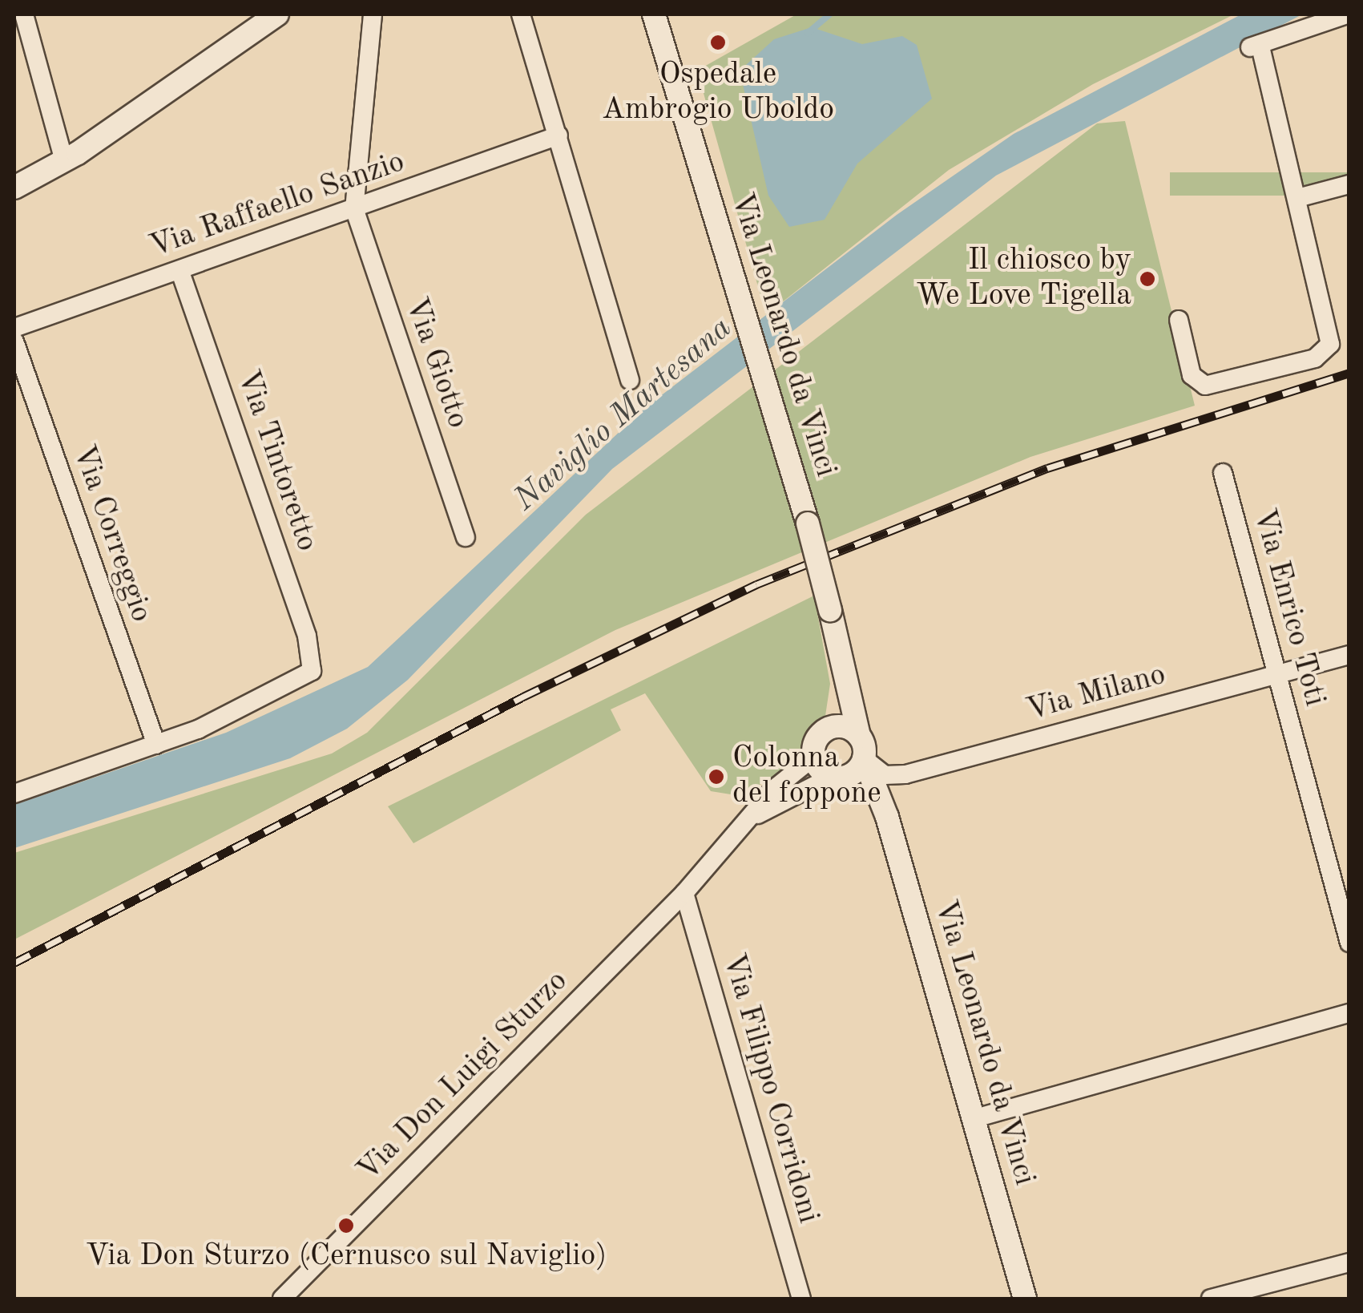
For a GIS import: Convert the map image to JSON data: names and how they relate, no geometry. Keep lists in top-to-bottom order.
{
  "streets": {
    "street": [
      "Via Raffaello Sanzio",
      "Via Leonardo da Vinci",
      "Via Giotto",
      "Via Tintoretto",
      "Via Correggio",
      "Via Enrico Toti",
      "Via Milano",
      "Via Don Luigi Sturzo",
      "Via Filippo Corridoni"
    ]
  },
  "crossings": [
    ["Via Raffaello Sanzio", "Via Giotto"],
    ["Via Raffaello Sanzio", "Via Tintoretto"],
    ["Via Leonardo da Vinci", "Via Milano"],
    ["Via Leonardo da Vinci", "Via Don Luigi Sturzo"],
    ["Via Tintoretto", "Via Correggio"],
    ["Via Enrico Toti", "Via Milano"],
    ["Via Milano", "Via Don Luigi Sturzo"],
    ["Via Don Luigi Sturzo", "Via Filippo Corridoni"]
  ],
  "water": ["Naviglio Martesana"],
  "places": [
    "Ospedale Ambrogio Uboldo",
    "Il chiosco by We Love Tigella",
    "Colonna del foppone",
    "Via Don Sturzo (Cernusco sul Naviglio)"
  ]
}
